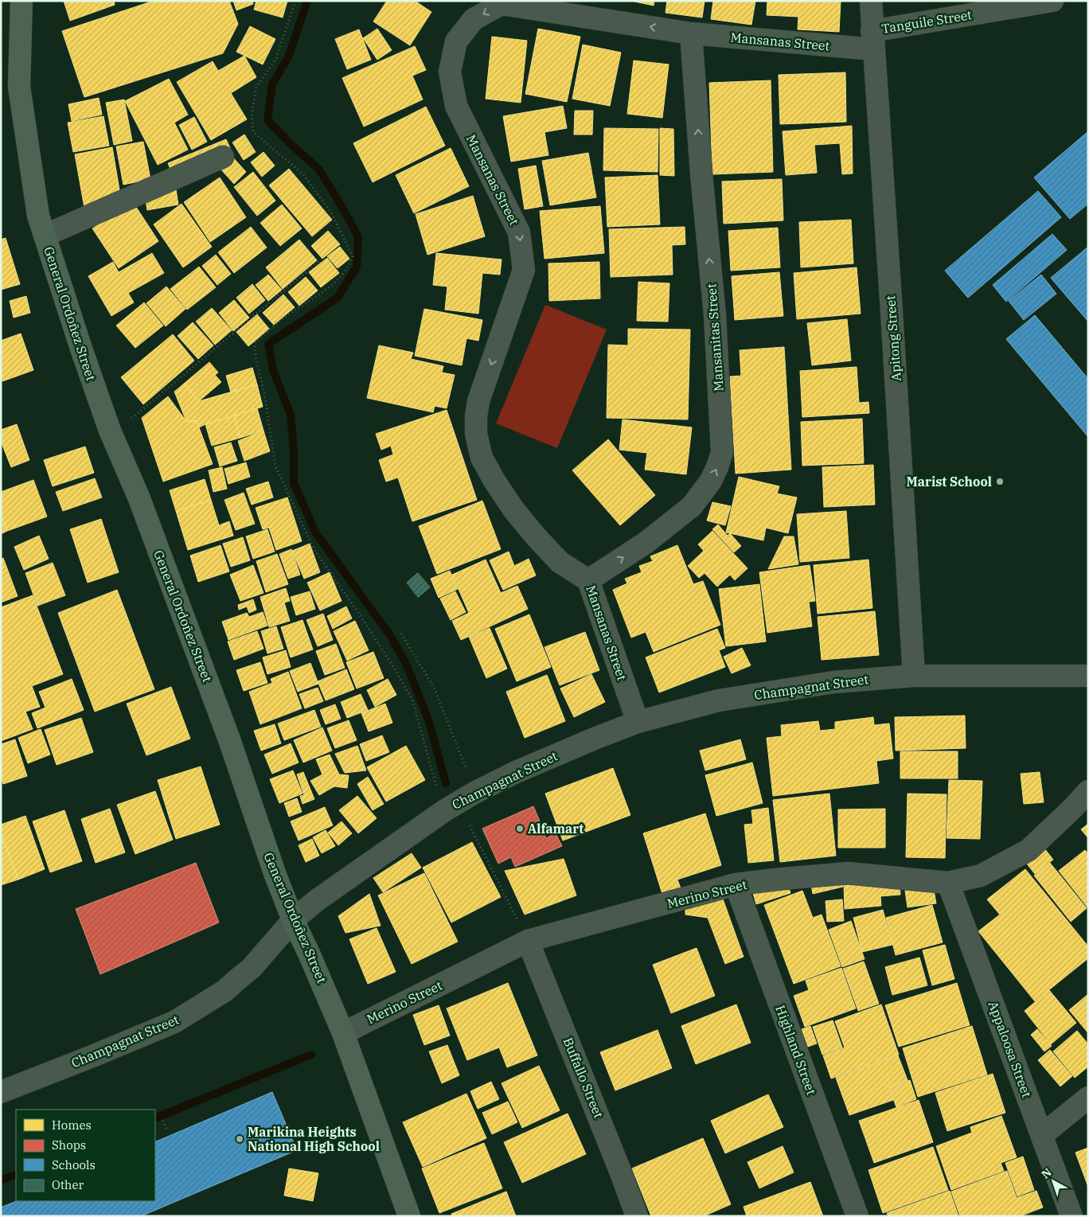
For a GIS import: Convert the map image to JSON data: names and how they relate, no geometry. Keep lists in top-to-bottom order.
{
  "streets": {
    "main road": ["General Ordoñez Street"],
    "street": [
      "Tanguile Street",
      "Mansanas Street",
      "Mansanitas Street",
      "Apitong Street",
      "Champagnat Street",
      "Merino Street",
      "Appaloosa Street",
      "Highland Street",
      "Buffallo Street"
    ]
  },
  "crossings": [
    ["Tanguile Street", "Mansanas Street"],
    ["Tanguile Street", "Apitong Street"],
    ["Mansanas Street", "Mansanitas Street"],
    ["Mansanas Street", "Apitong Street"],
    ["Mansanas Street", "Champagnat Street"],
    ["General Ordoñez Street", "Champagnat Street"],
    ["General Ordoñez Street", "Merino Street"],
    ["Apitong Street", "Champagnat Street"],
    ["Merino Street", "Appaloosa Street"],
    ["Merino Street", "Highland Street"],
    ["Merino Street", "Buffallo Street"]
  ],
  "one_way": ["Mansanitas Street"],
  "places": ["Marist School", "Alfamart", "Marikina Heights National High School"],
  "legend": [
    "Homes",
    "Shops",
    "Schools",
    "Other"
  ],
  "north": "top left"
}
